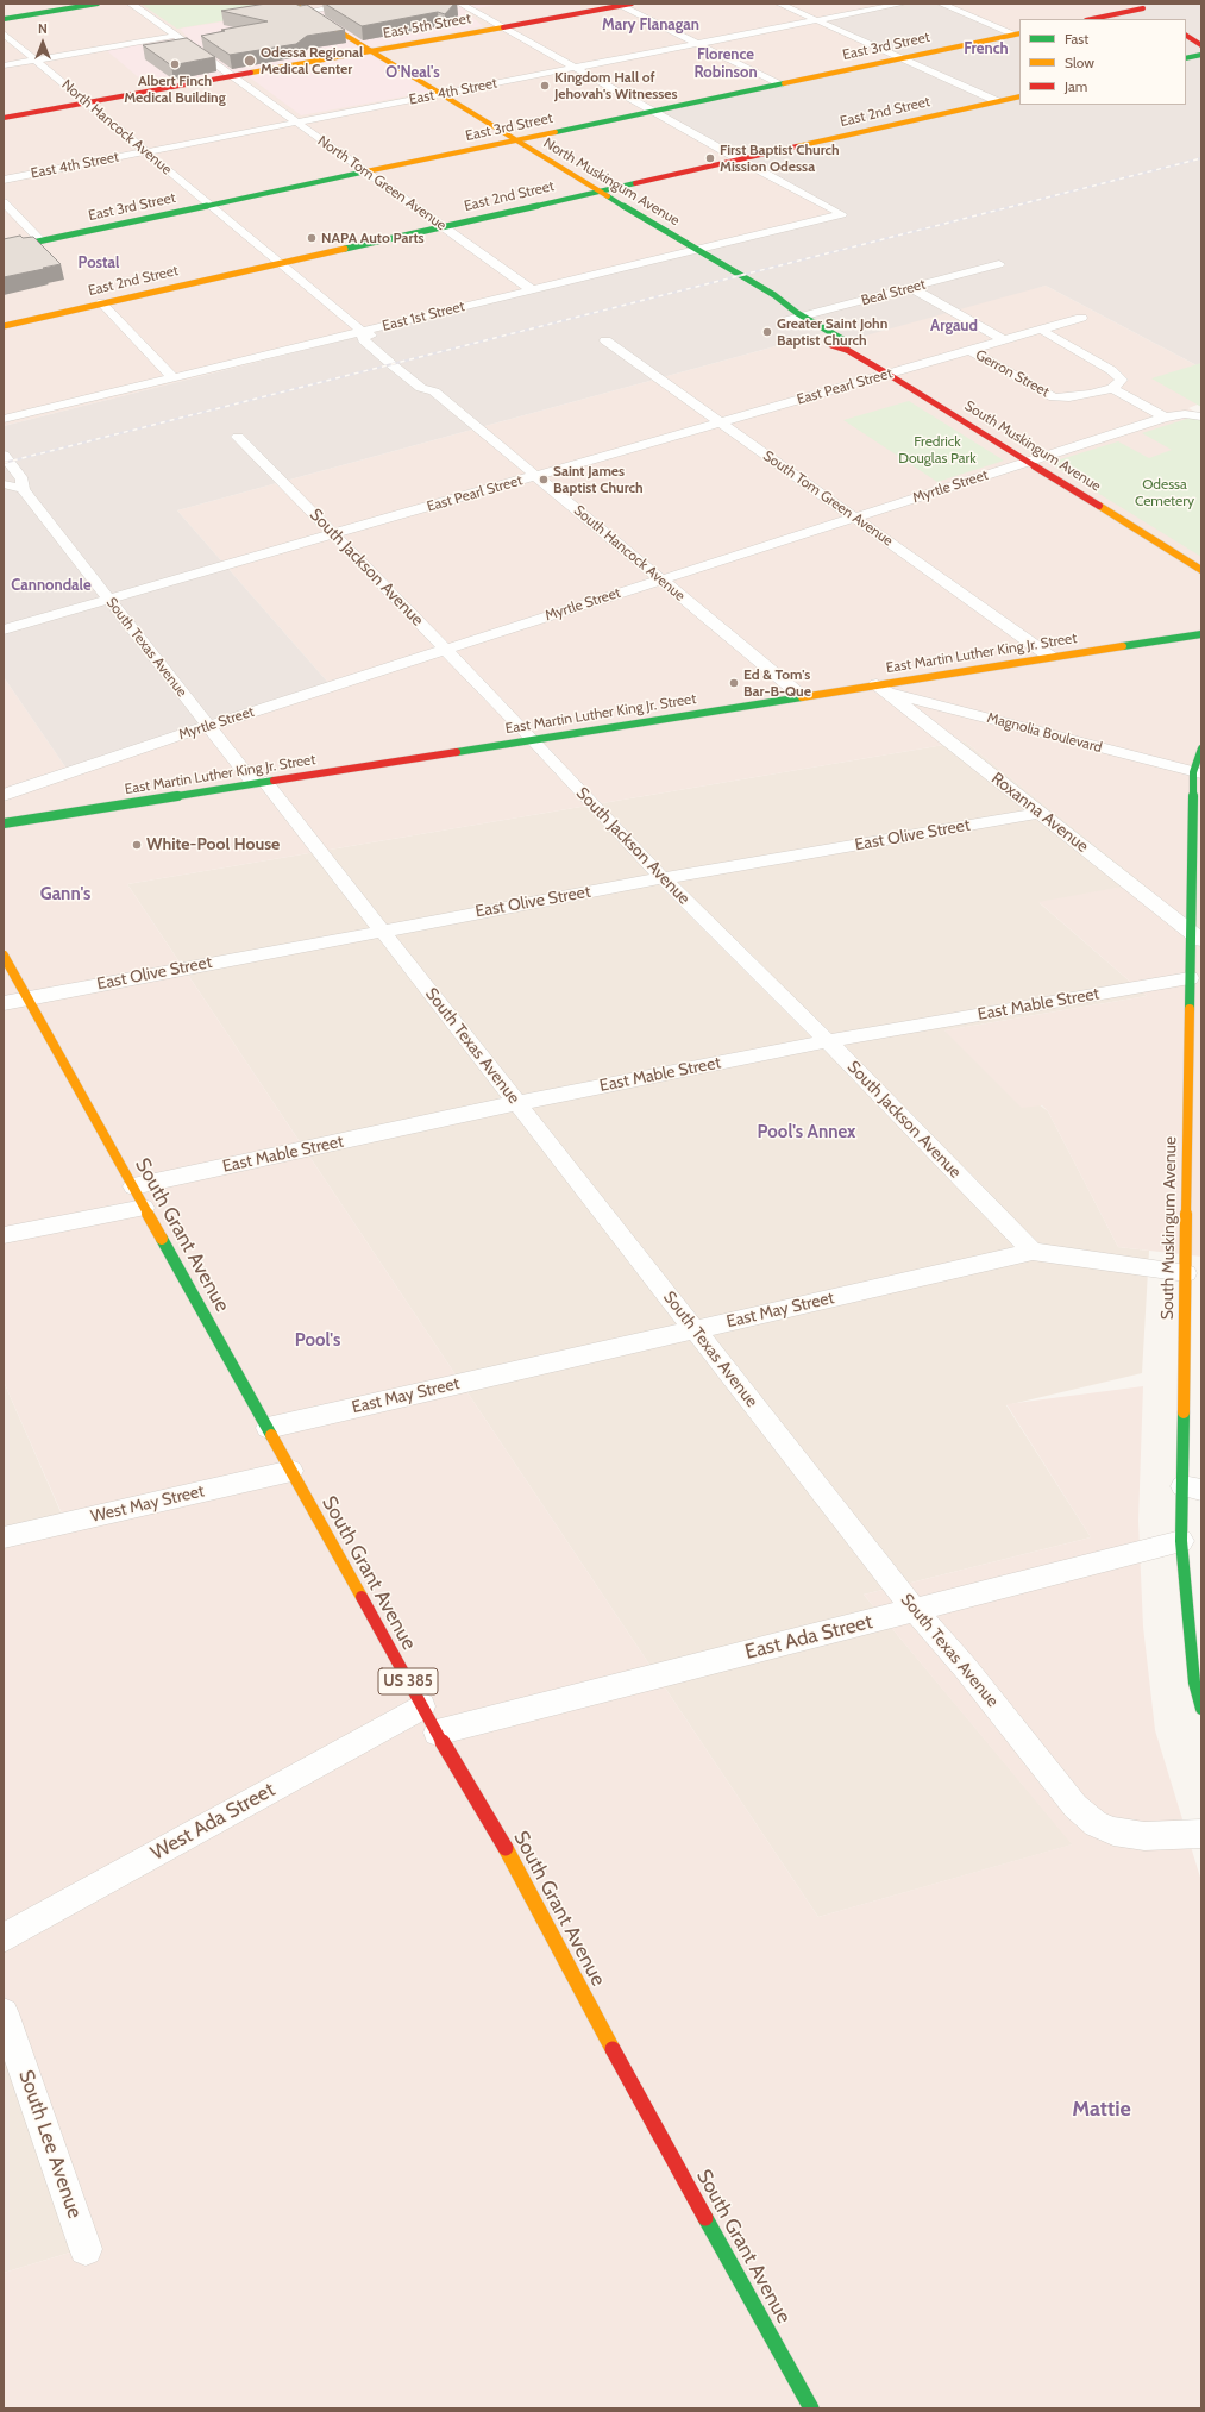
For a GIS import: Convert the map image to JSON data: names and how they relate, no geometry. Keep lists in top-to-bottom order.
{
  "streets": {
    "street": [
      "East 5th Street",
      "East 3rd Street",
      "East 4th Street",
      "East 2nd Street",
      "North Hancock Avenue",
      "North Muskingum Avenue",
      "North Tom Green Avenue",
      "Beal Street",
      "East 1st Street",
      "Gerron Street",
      "East Pearl Street",
      "South Muskingum Avenue",
      "Myrtle Street",
      "South Tom Green Avenue",
      "South Hancock Avenue",
      "South Jackson Avenue",
      "South Texas Avenue",
      "East Martin Luther King Jr. Street",
      "Magnolia Boulevard",
      "Roxanna Avenue",
      "East Olive Street",
      "East Mable Street",
      "South Grant Avenue",
      "East May Street",
      "West May Street",
      "East Ada Street",
      "US 385",
      "West Ada Street",
      "South Lee Avenue"
    ]
  },
  "crossings": [
    ["East 5th Street", "North Hancock Avenue"],
    ["East 5th Street", "North Muskingum Avenue"],
    ["East 5th Street", "North Tom Green Avenue"],
    ["East 3rd Street", "North Hancock Avenue"],
    ["East 3rd Street", "North Muskingum Avenue"],
    ["East 3rd Street", "North Tom Green Avenue"],
    ["East 4th Street", "North Hancock Avenue"],
    ["East 4th Street", "North Muskingum Avenue"],
    ["East 4th Street", "North Tom Green Avenue"],
    ["East 2nd Street", "North Hancock Avenue"],
    ["East 2nd Street", "North Muskingum Avenue"],
    ["East 2nd Street", "North Tom Green Avenue"],
    ["East 2nd Street", "East 1st Street"],
    ["North Hancock Avenue", "East 1st Street"],
    ["North Hancock Avenue", "South Hancock Avenue"],
    ["North Muskingum Avenue", "East 1st Street"],
    ["North Muskingum Avenue", "South Muskingum Avenue"],
    ["North Tom Green Avenue", "East 1st Street"],
    ["Beal Street", "South Muskingum Avenue"],
    ["East 1st Street", "South Hancock Avenue"],
    ["Gerron Street", "East Pearl Street"],
    ["East Pearl Street", "South Muskingum Avenue"],
    ["East Pearl Street", "South Tom Green Avenue"],
    ["East Pearl Street", "South Hancock Avenue"],
    ["East Pearl Street", "South Jackson Avenue"],
    ["East Pearl Street", "South Texas Avenue"],
    ["South Muskingum Avenue", "Myrtle Street"],
    ["South Muskingum Avenue", "Magnolia Boulevard"],
    ["South Muskingum Avenue", "Roxanna Avenue"],
    ["South Muskingum Avenue", "East Mable Street"],
    ["South Muskingum Avenue", "East May Street"],
    ["South Muskingum Avenue", "East Ada Street"],
    ["Myrtle Street", "South Tom Green Avenue"],
    ["Myrtle Street", "South Hancock Avenue"],
    ["Myrtle Street", "South Jackson Avenue"],
    ["Myrtle Street", "South Texas Avenue"],
    ["South Tom Green Avenue", "East Martin Luther King Jr. Street"],
    ["South Hancock Avenue", "East Martin Luther King Jr. Street"],
    ["South Jackson Avenue", "East Martin Luther King Jr. Street"],
    ["South Jackson Avenue", "East Olive Street"],
    ["South Jackson Avenue", "East Mable Street"],
    ["South Jackson Avenue", "East May Street"],
    ["South Texas Avenue", "East Martin Luther King Jr. Street"],
    ["South Texas Avenue", "East Olive Street"],
    ["South Texas Avenue", "East Mable Street"],
    ["South Texas Avenue", "East May Street"],
    ["South Texas Avenue", "East Ada Street"],
    ["East Martin Luther King Jr. Street", "Magnolia Boulevard"],
    ["East Martin Luther King Jr. Street", "Roxanna Avenue"],
    ["Magnolia Boulevard", "Roxanna Avenue"],
    ["Roxanna Avenue", "East Olive Street"],
    ["East Olive Street", "South Grant Avenue"],
    ["East Mable Street", "South Grant Avenue"],
    ["South Grant Avenue", "East May Street"],
    ["South Grant Avenue", "West May Street"],
    ["South Grant Avenue", "East Ada Street"],
    ["South Grant Avenue", "West Ada Street"]
  ],
  "districts": [
    "Mary Flanagan",
    "French",
    "Florence Robinson",
    "O'Neal's",
    "Postal",
    "Argaud",
    "Cannondale",
    "Gann's",
    "Pool's Annex",
    "Pool's",
    "Mattie"
  ],
  "parks": ["Fredrick Douglas Park", "Odessa Cemetery"],
  "places": [
    "Odessa Regional Medical Center",
    "Albert Finch Medical Building",
    "Kingdom Hall of Jehovah's Witnesses",
    "First Baptist Church Mission Odessa",
    "NAPA Auto Parts",
    "Greater Saint John Baptist Church",
    "Saint James Baptist Church",
    "Ed & Tom's Bar-B-Que",
    "White-Pool House"
  ],
  "legend": ["Fast", "Slow", "Jam"],
  "north": "top"
}
